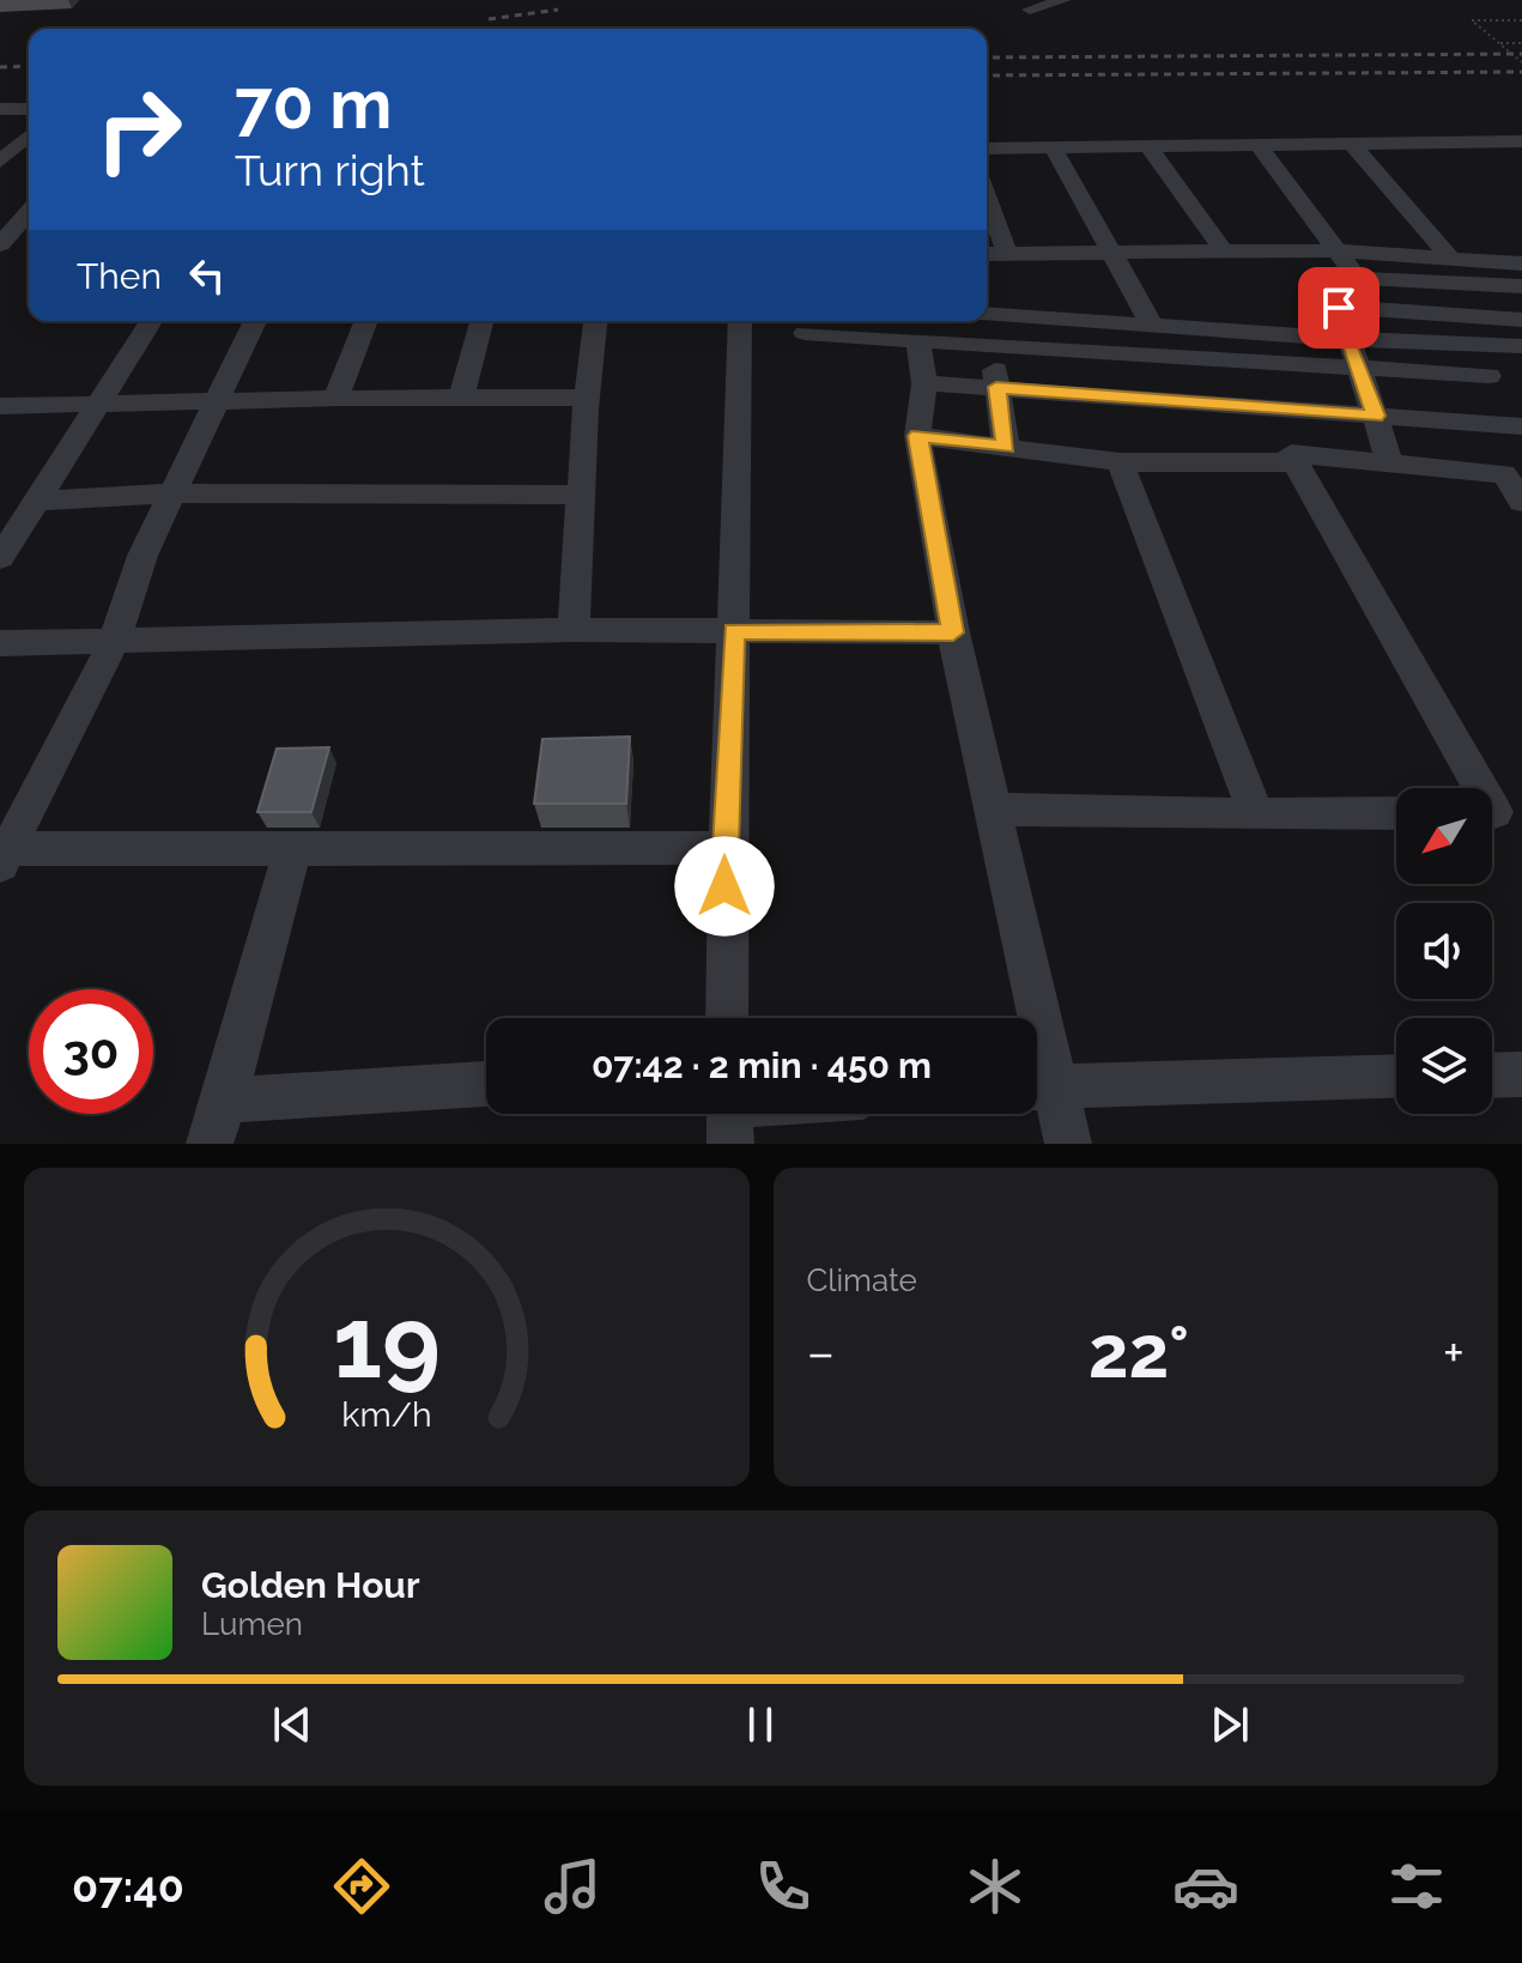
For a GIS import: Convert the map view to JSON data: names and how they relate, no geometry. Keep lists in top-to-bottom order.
{
  "north": "bottom left",
  "page": {
    "turn": ["70 m", "Turn right"],
    "then": "Then",
    "limit": "30",
    "trip": "07:42 · 2 min · 450 m",
    "tile": "Climate",
    "heat": ["−", "22°", "+"],
    "song": ["Golden Hour", "Lumen"],
    "tabs": "07:40",
    "gauge": ["19", "km/h"]
  }
}
